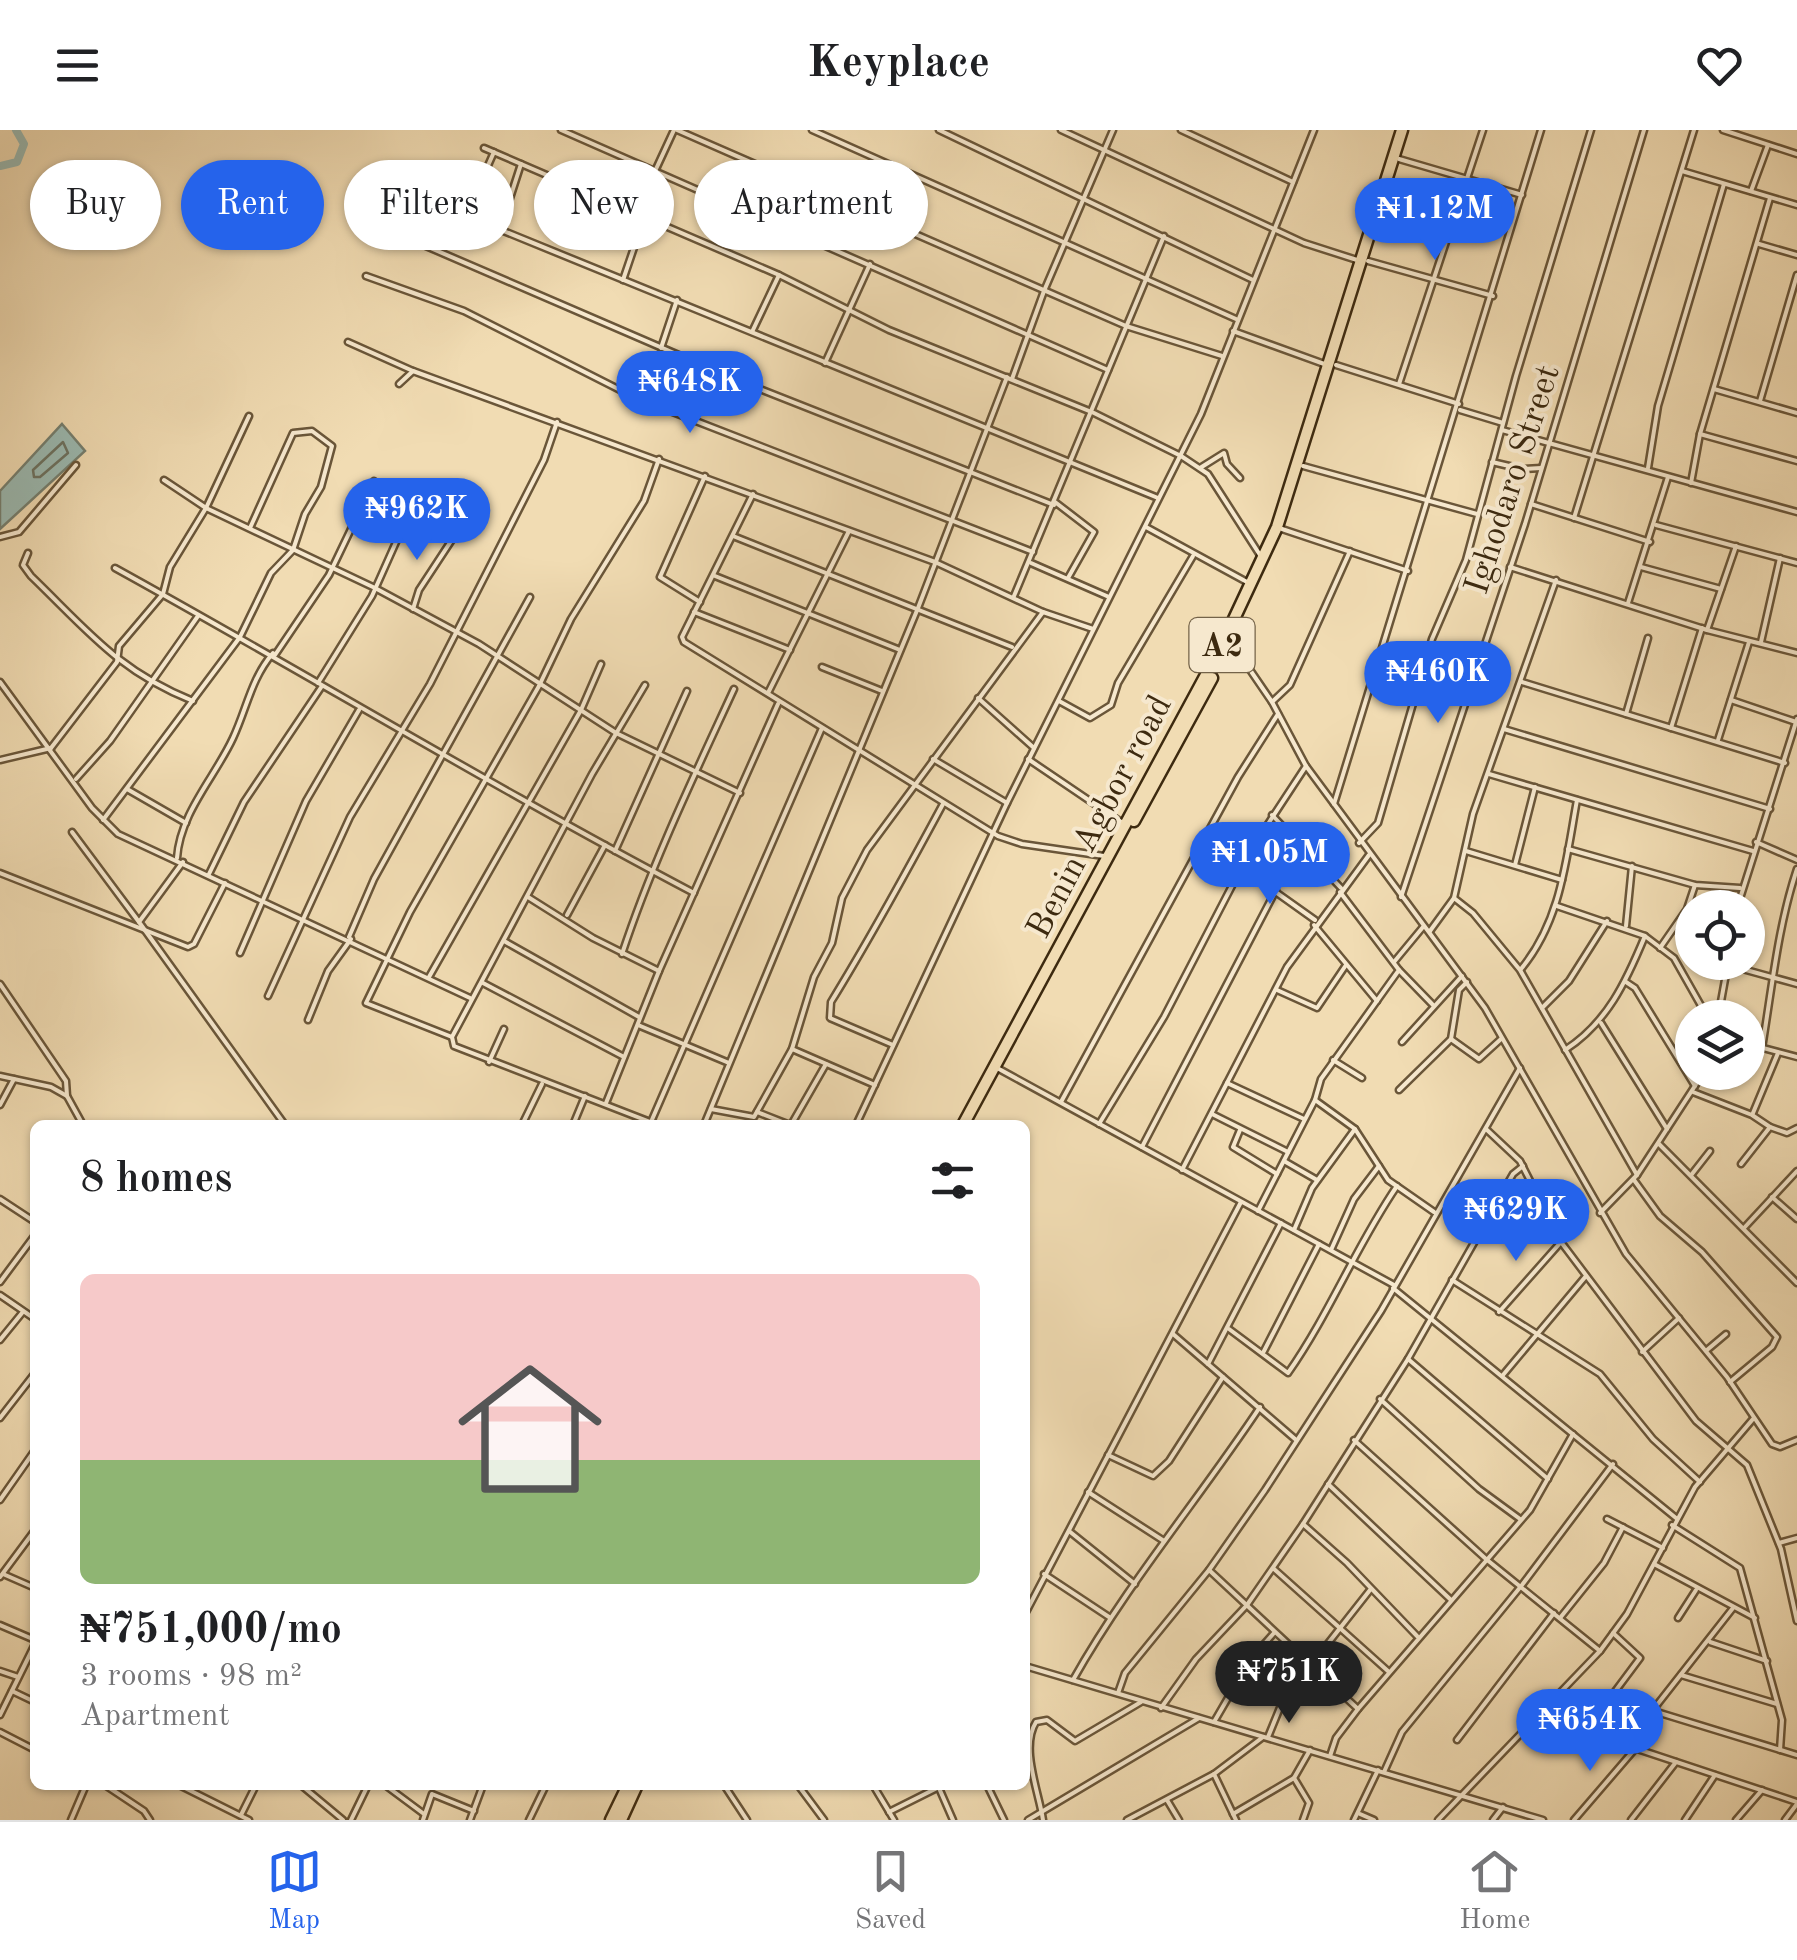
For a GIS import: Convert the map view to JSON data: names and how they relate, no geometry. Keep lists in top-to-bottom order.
{
  "streets": {
    "highway": ["A2", "Benin Agbor road"],
    "street": ["Ighodaro Street"]
  },
  "page": {
    "header": "Keyplace",
    "chip": [
      "Buy",
      "Rent",
      "Filters",
      "New",
      "Apartment"
    ],
    "price": [
      "₦1.12M",
      "₦648K",
      "₦962K",
      "₦460K",
      "₦1.05M",
      "₦629K",
      "₦751K",
      "₦654K"
    ],
    "heading": "8 homes",
    "list": [
      {
        "name": "₦751,000/mo",
        "note": "3 rooms · 98 m² · Apartment"
      }
    ],
    "tabs": ["Map", "Saved", "Home"]
  }
}
